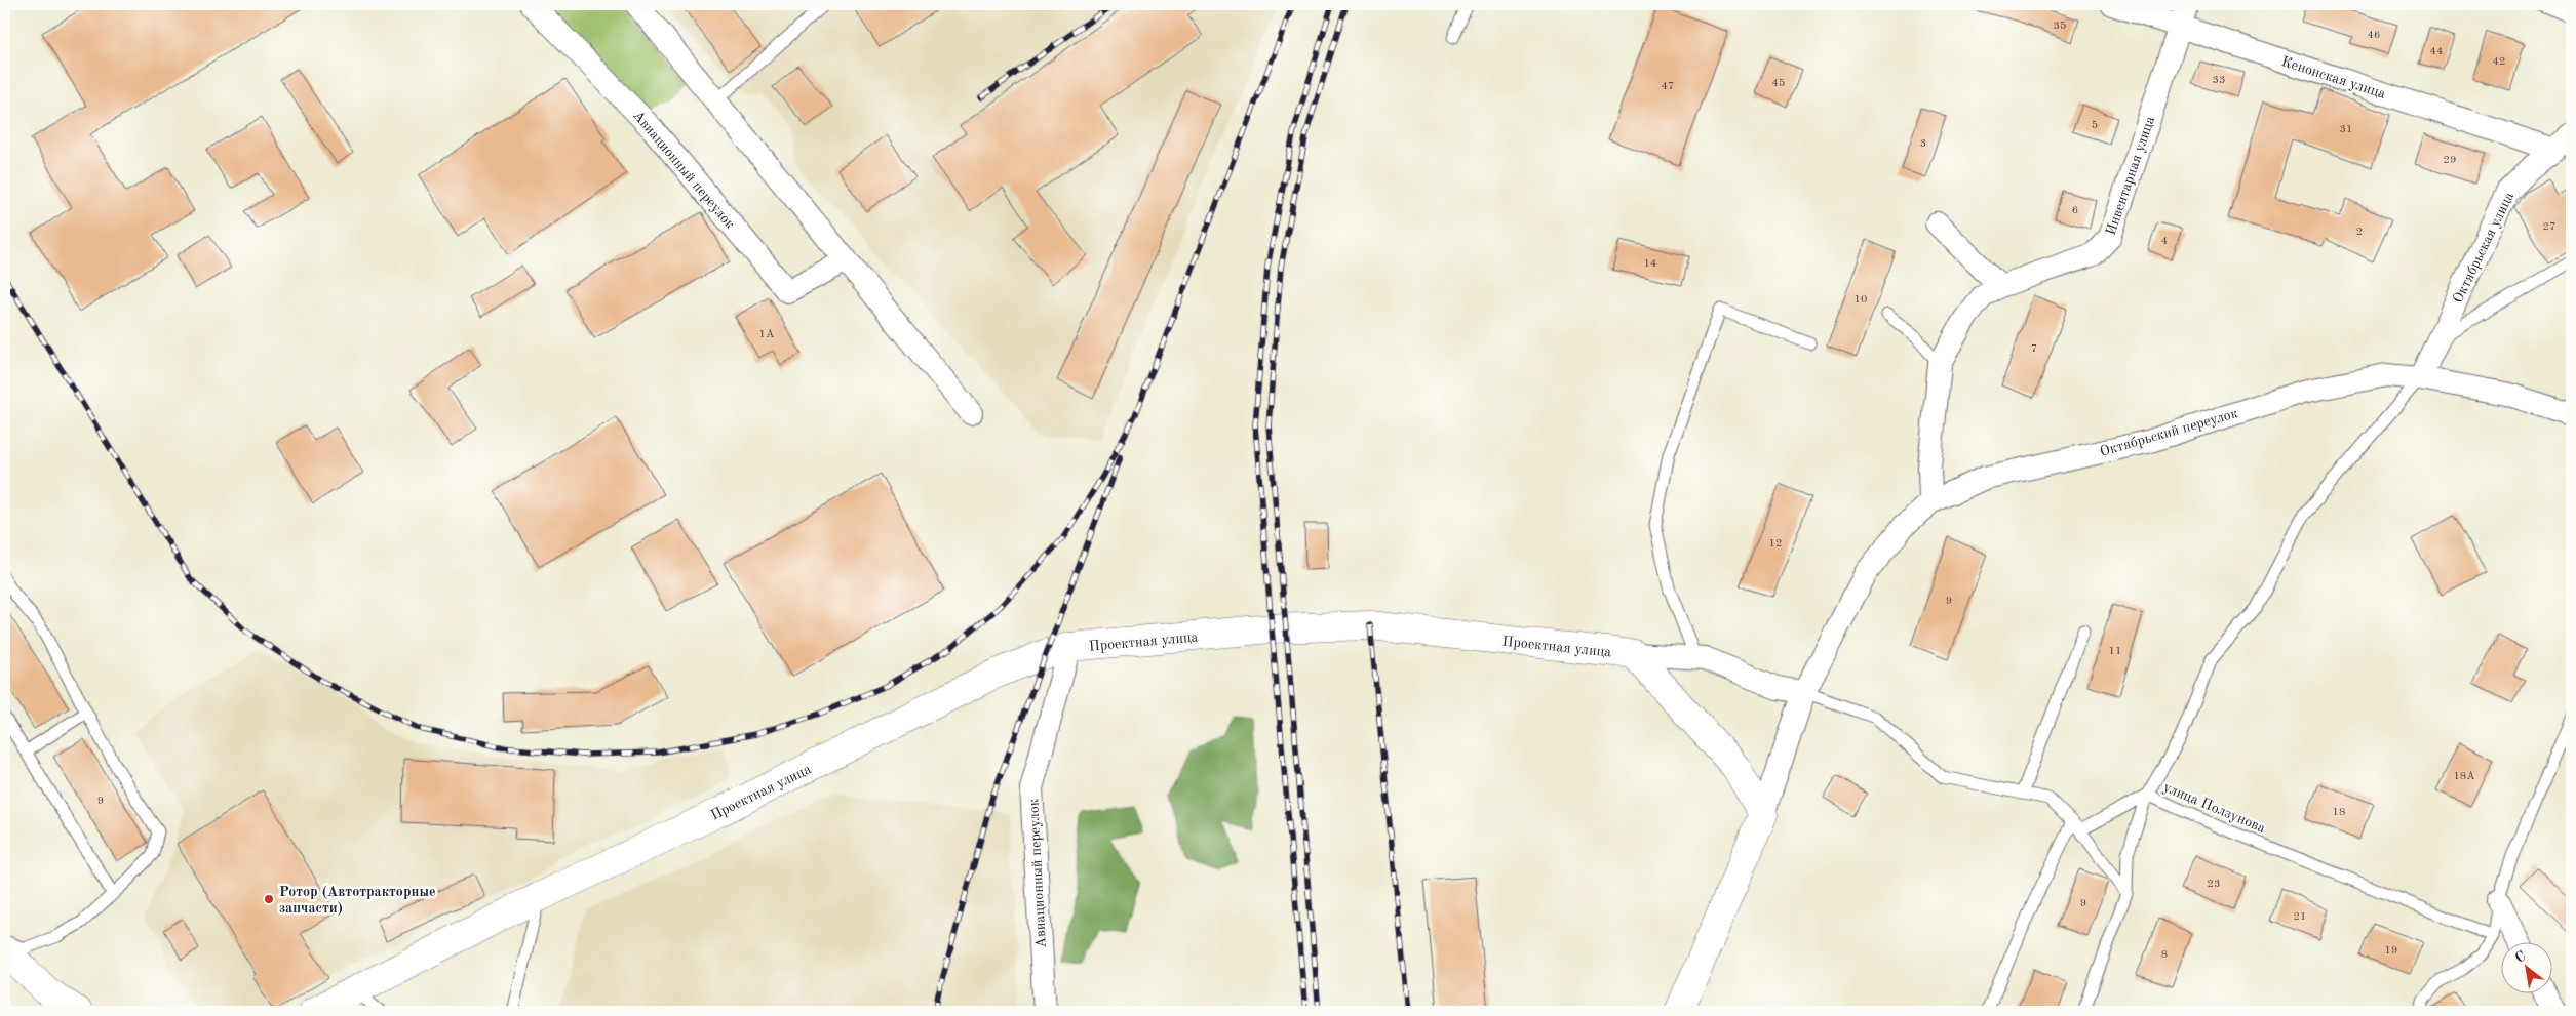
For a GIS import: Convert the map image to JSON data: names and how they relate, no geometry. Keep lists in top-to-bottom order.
{
  "streets": {
    "street": [
      "Кенонская улица",
      "Авиационный переулок",
      "Инвентарная улица",
      "Октябрьская улица",
      "Октябрьский переулок",
      "Проектная улица"
    ],
    "lane": ["улица Ползунова"]
  },
  "crossings": [
    ["Кенонская улица", "Инвентарная улица"],
    ["Кенонская улица", "Октябрьская улица"],
    ["Авиационный переулок", "Проектная улица"],
    ["Инвентарная улица", "Октябрьский переулок"],
    ["Октябрьская улица", "Октябрьский переулок"]
  ],
  "places": ["Ротор (Автотракторные запчасти)"],
  "house_numbers": [
    "35",
    "46",
    "44",
    "42",
    "33",
    "45",
    "47",
    "5",
    "31",
    "3",
    "29",
    "6",
    "27",
    "2",
    "4",
    "14",
    "10",
    "1А",
    "7",
    "12",
    "9",
    "11",
    "18А",
    "9",
    "18",
    "23",
    "9",
    "21",
    "19",
    "8"
  ],
  "north": "top left"
}
